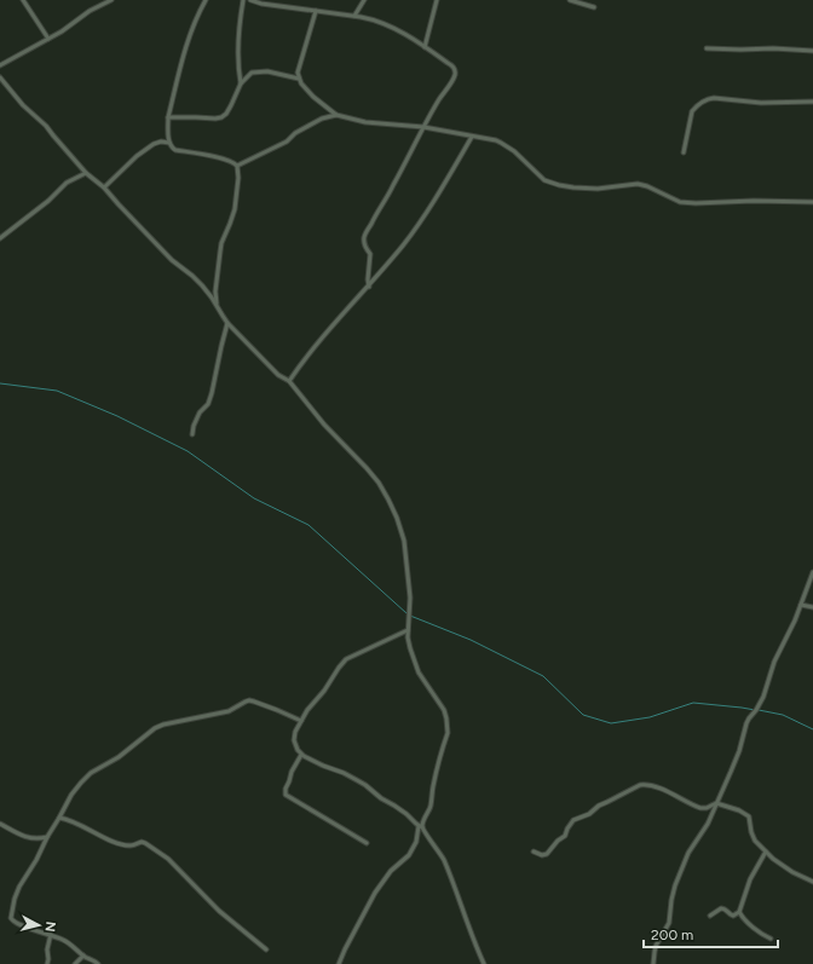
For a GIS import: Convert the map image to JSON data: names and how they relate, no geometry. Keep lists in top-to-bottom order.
{
  "scale_bar": "200 m",
  "north": "right"
}
